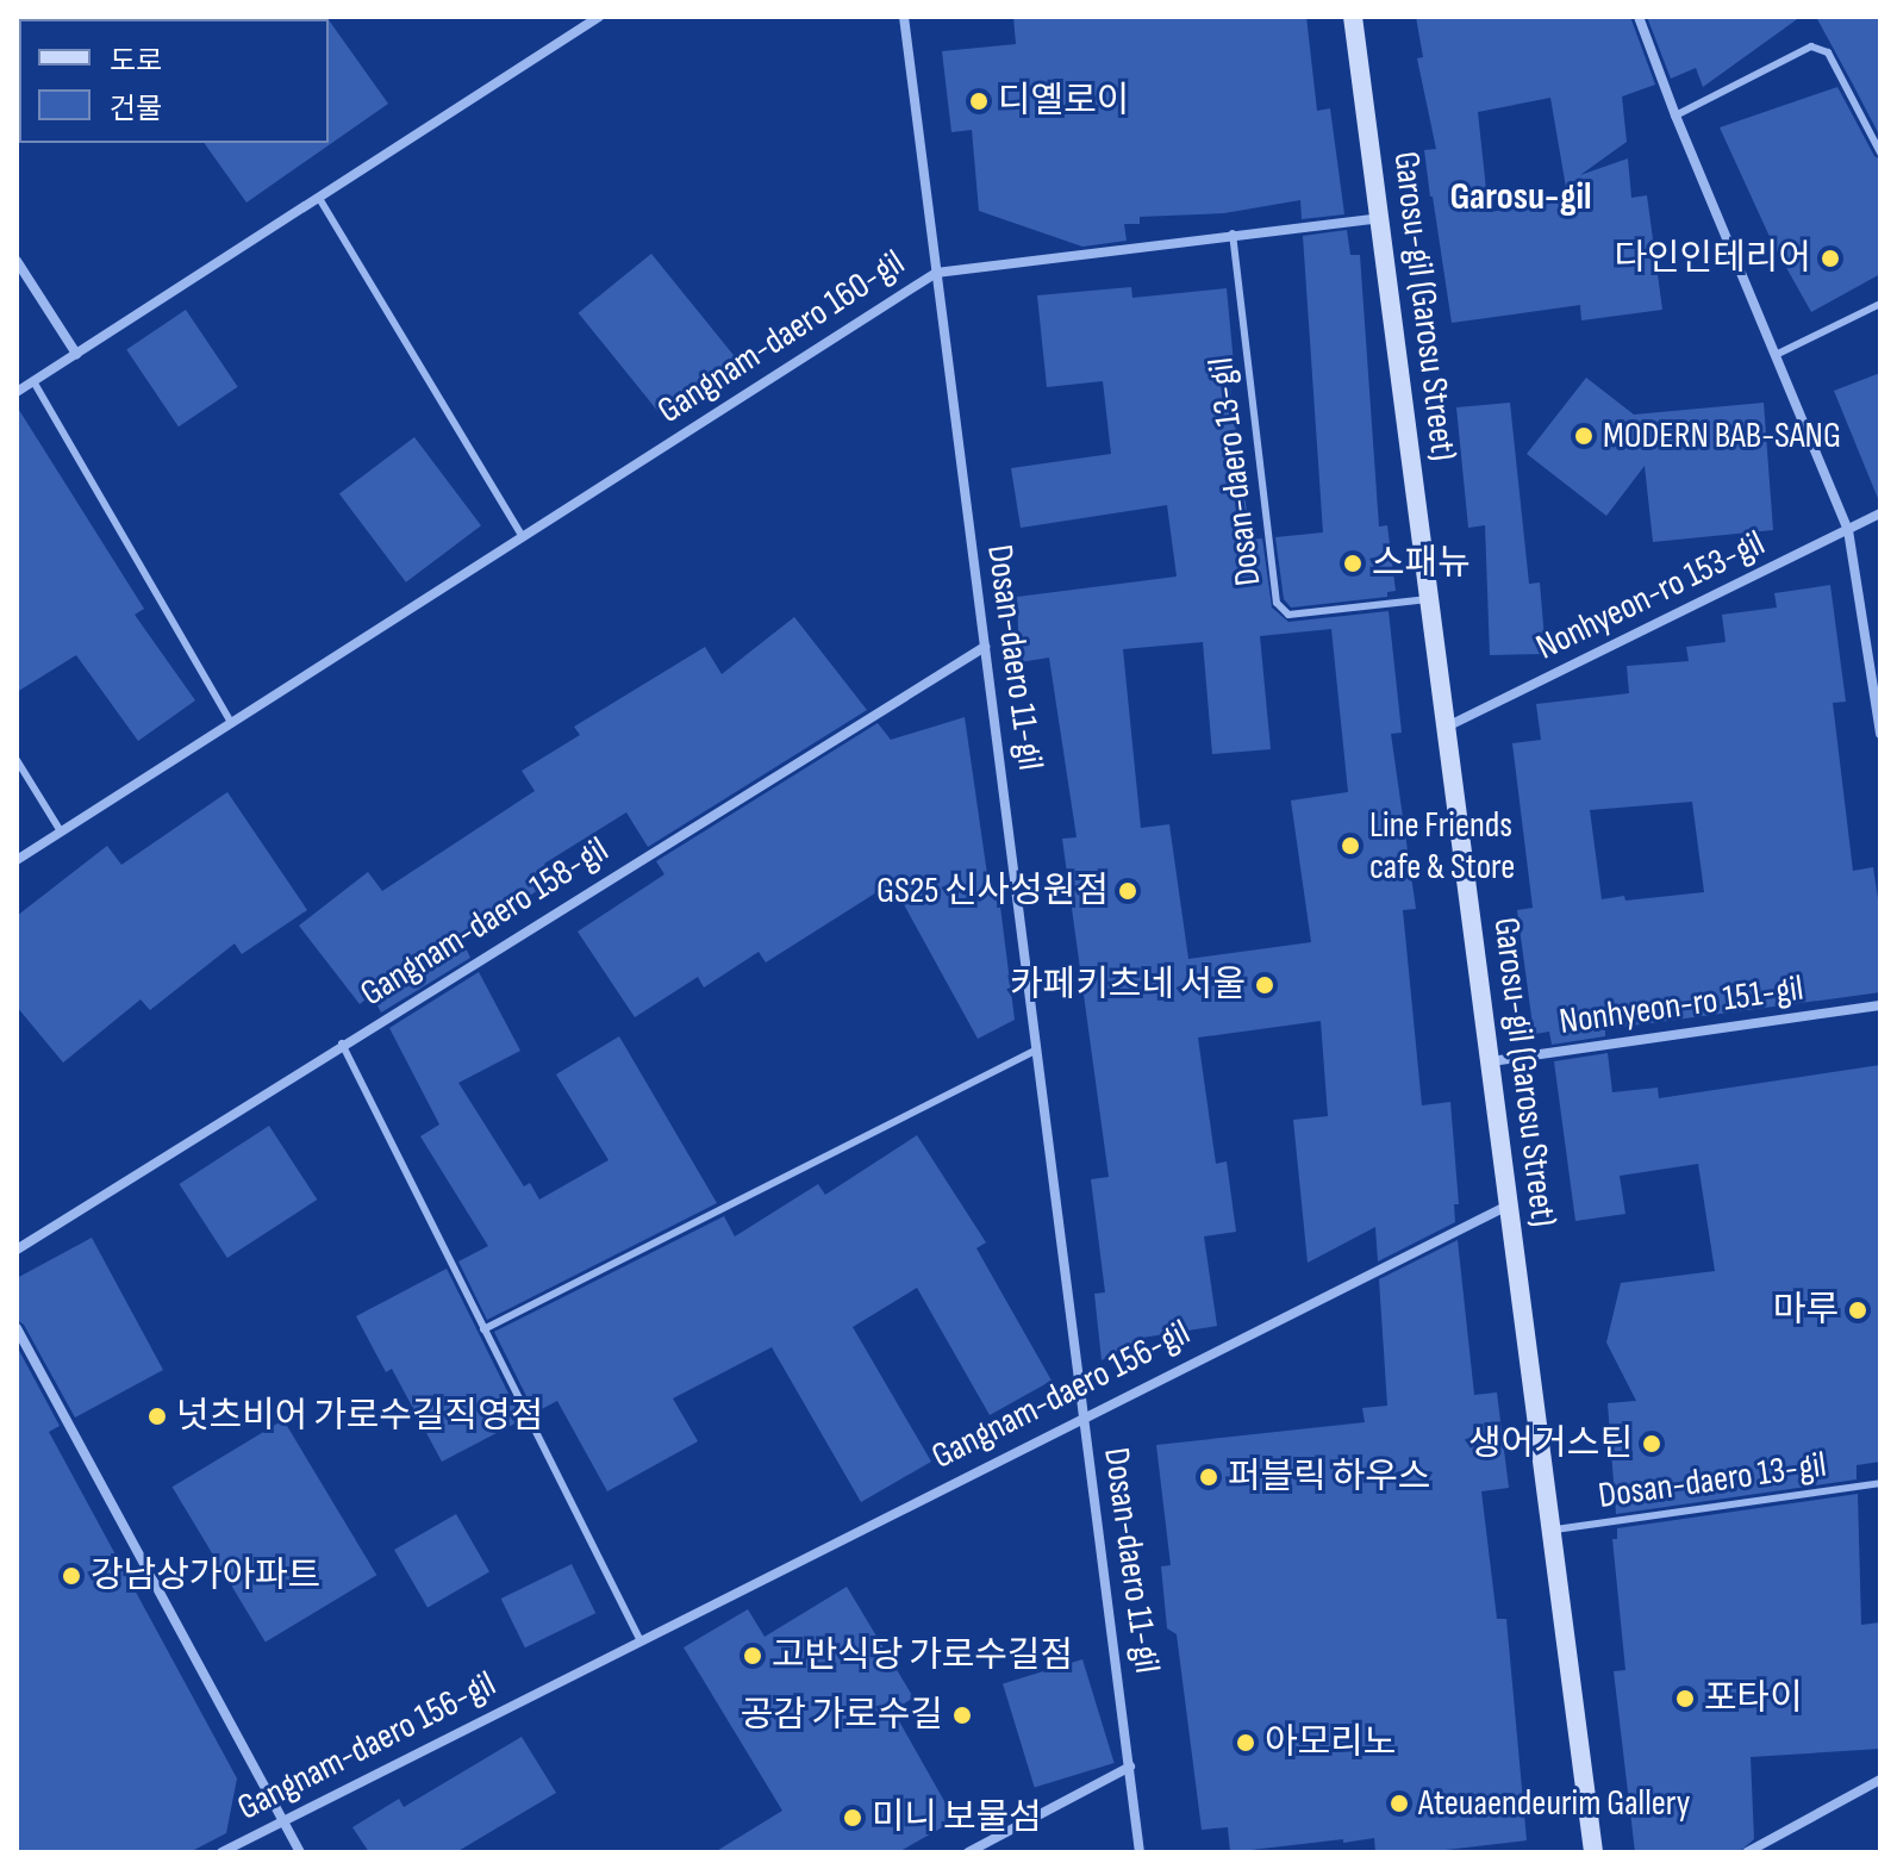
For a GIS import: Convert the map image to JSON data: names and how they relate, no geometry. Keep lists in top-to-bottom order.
{
  "streets": {
    "street": [
      "Garosu-gil (Garosu Street)",
      "Gangnam-daero 160-gil",
      "Nonhyeon-ro 153-gil",
      "Dosan-daero 11-gil",
      "Gangnam-daero 158-gil",
      "Nonhyeon-ro 151-gil",
      "Gangnam-daero 156-gil"
    ],
    "lane": ["Dosan-daero 13-gil"]
  },
  "crossings": [
    ["Garosu-gil (Garosu Street)", "Gangnam-daero 160-gil"],
    ["Garosu-gil (Garosu Street)", "Dosan-daero 13-gil"],
    ["Garosu-gil (Garosu Street)", "Nonhyeon-ro 153-gil"],
    ["Garosu-gil (Garosu Street)", "Nonhyeon-ro 151-gil"],
    ["Garosu-gil (Garosu Street)", "Gangnam-daero 156-gil"],
    ["Gangnam-daero 160-gil", "Dosan-daero 13-gil"],
    ["Gangnam-daero 160-gil", "Dosan-daero 11-gil"],
    ["Dosan-daero 11-gil", "Gangnam-daero 158-gil"],
    ["Dosan-daero 11-gil", "Gangnam-daero 156-gil"]
  ],
  "districts": ["Garosu-gil"],
  "places": [
    "디옐로이",
    "다인인테리어",
    "MODERN BAB-SANG",
    "스패뉴",
    "Line Friends cafe & Store",
    "GS25 신사성원점",
    "카페키츠네 서울",
    "마루",
    "넛츠비어 가로수길직영점",
    "생어거스틴",
    "퍼블릭 하우스",
    "강남상가아파트",
    "고반식당 가로수길점",
    "포타이",
    "공감 가로수길",
    "아모리노",
    "Ateuaendeurim Gallery",
    "미니 보물섬"
  ],
  "legend": ["도로", "건물"]
}
